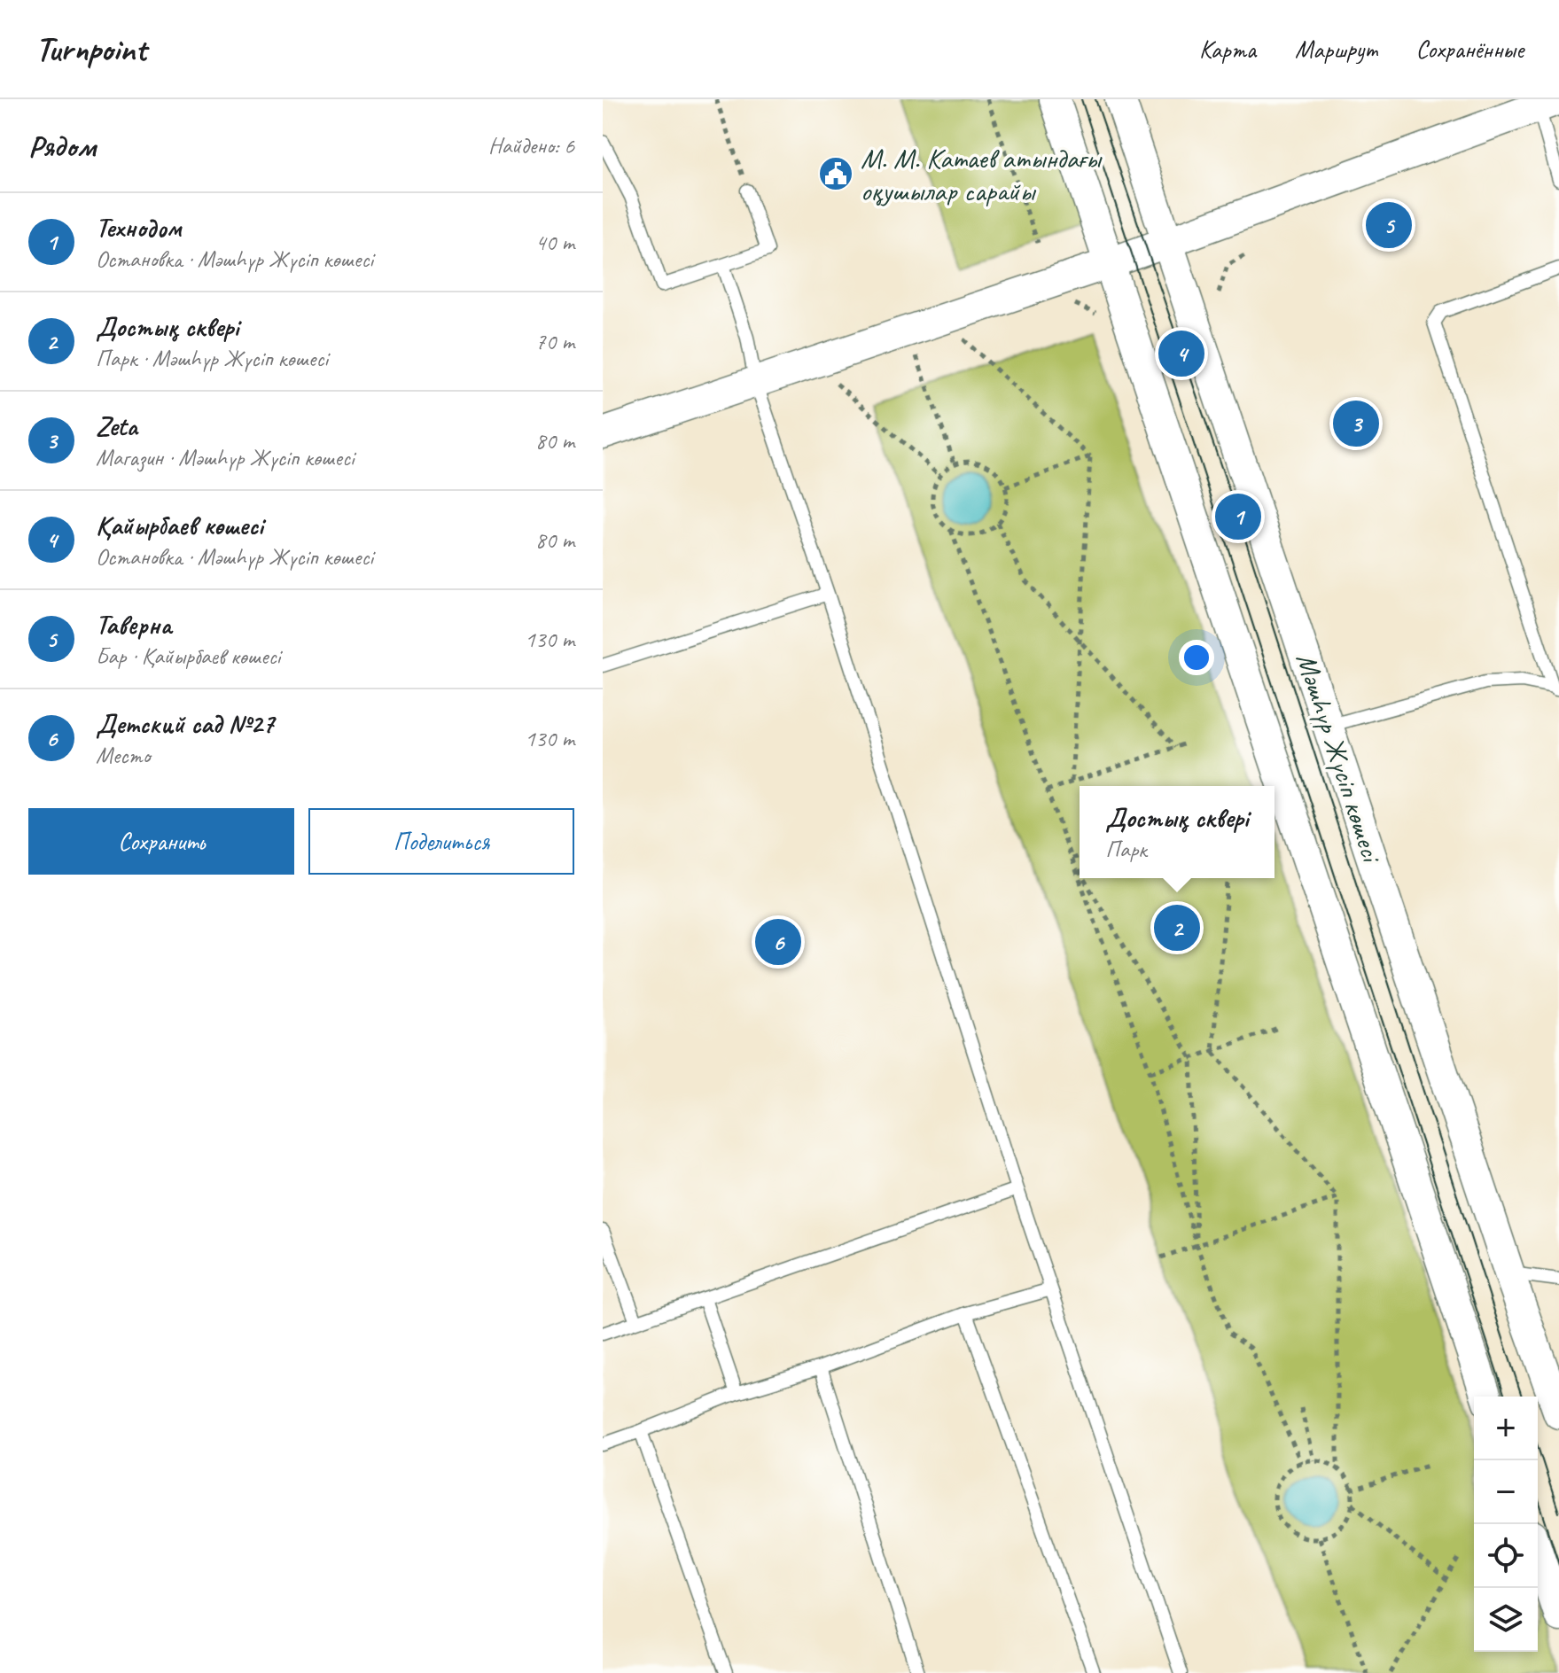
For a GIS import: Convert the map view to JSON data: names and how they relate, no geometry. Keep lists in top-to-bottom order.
{
  "streets": {
    "street": ["Мәшһүр Жүсіп көшесі"]
  },
  "places": {
    "public building": ["М. М. Катаев атындағы оқушылар сарайы"]
  },
  "page": {
    "header": "Turnpoint",
    "nav": ["Карта", "Маршрут", "Сохранённые"],
    "heading": ["Рядом", "Найдено: 6"],
    "list": [
      {
        "mark": "1",
        "name": "Технодом",
        "note": "Остановка · Мәшһүр Жүсіп көшесі",
        "value": "40 m"
      },
      {
        "mark": "2",
        "name": "Достық сквері",
        "note": "Парк · Мәшһүр Жүсіп көшесі",
        "value": "70 m"
      },
      {
        "mark": "3",
        "name": "Zeta",
        "note": "Магазин · Мәшһүр Жүсіп көшесі",
        "value": "80 m"
      },
      {
        "mark": "4",
        "name": "Қайырбаев көшесі",
        "note": "Остановка · Мәшһүр Жүсіп көшесі",
        "value": "80 m"
      },
      {
        "mark": "5",
        "name": "Таверна",
        "note": "Бар · Қайырбаев көшесі",
        "value": "130 m"
      },
      {
        "mark": "6",
        "name": "Детский сад №27",
        "note": "Место",
        "value": "130 m"
      }
    ],
    "pins": [
      "5",
      "4",
      "3",
      "1",
      "2",
      "6"
    ],
    "popup": ["Достық сквері", "Парк"],
    "buttons": ["Сохранить", "Поделиться"],
    "map_buttons": ["+", "−"]
  }
}
